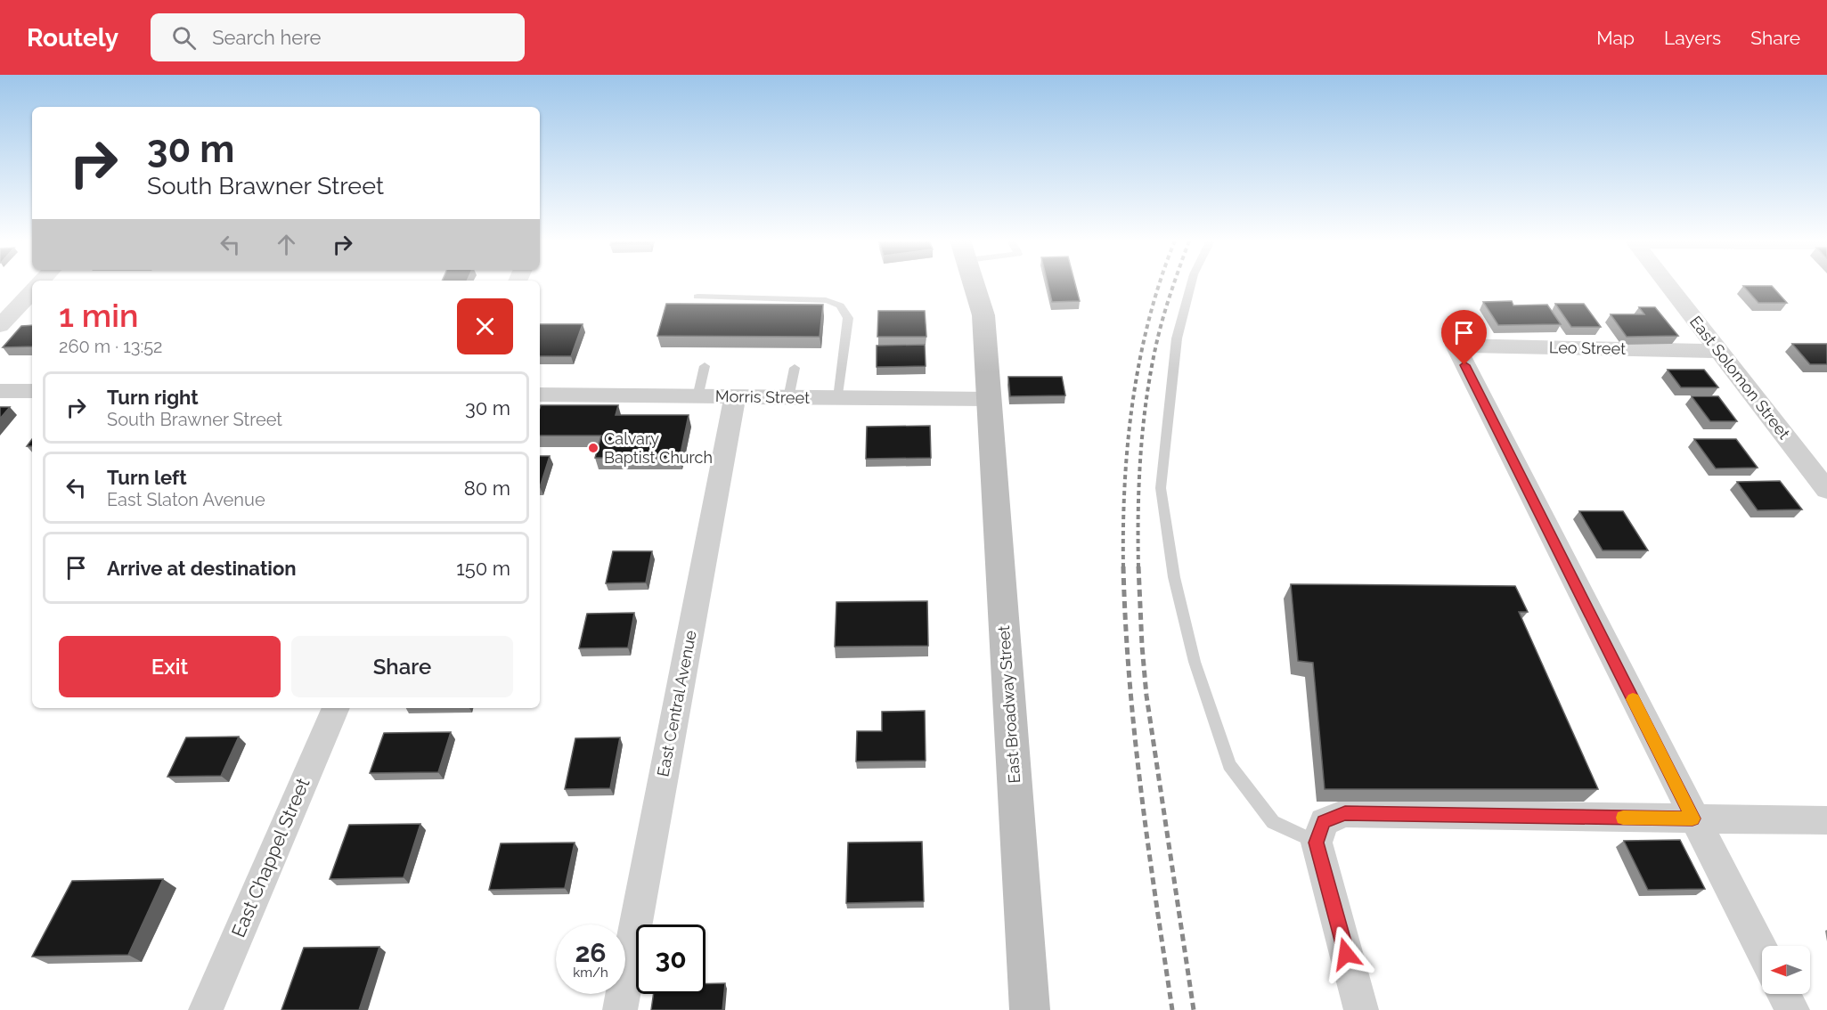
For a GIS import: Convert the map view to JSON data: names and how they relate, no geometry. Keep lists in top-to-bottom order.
{
  "streets": {
    "main road": ["East Broadway Street"],
    "street": [
      "Leo Street",
      "East Solomon Street",
      "Morris Street",
      "East Central Avenue",
      "East Chappel Street"
    ]
  },
  "crossings": [
    ["Leo Street", "East Solomon Street"],
    ["Morris Street", "East Central Avenue"],
    ["Morris Street", "East Broadway Street"]
  ],
  "places": ["Calvary Baptist Church"],
  "north": "left",
  "page": {
    "header": "Routely",
    "search": "Search here",
    "nav": ["Map", "Layers", "Share"],
    "turn": ["30 m", "South Brawner Street"],
    "heading": ["1 min", "260 m · 13:52"],
    "list": [
      {
        "name": "Turn right",
        "note": "South Brawner Street",
        "value": "30 m"
      },
      {
        "name": "Turn left",
        "note": "East Slaton Avenue",
        "value": "80 m"
      },
      {
        "name": "Arrive at destination",
        "value": "150 m"
      }
    ],
    "buttons": ["Exit", "Share"],
    "speed": "26 km/h",
    "limit": "30"
  }
}
